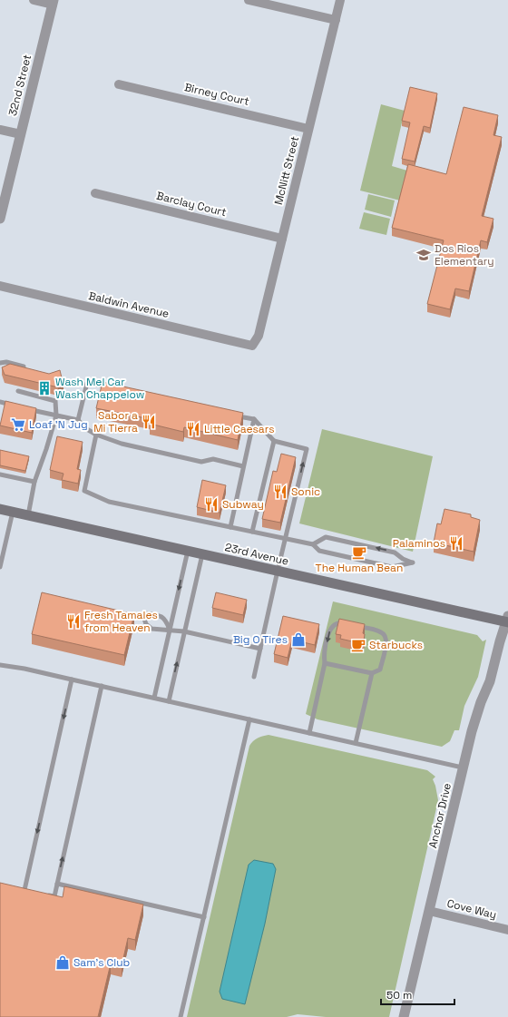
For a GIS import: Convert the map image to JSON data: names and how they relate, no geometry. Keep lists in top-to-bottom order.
{
  "streets": {
    "main road": ["23rd Avenue"],
    "street": [
      "32nd Street",
      "Birney Court",
      "McNitt Street",
      "Barclay Court",
      "Baldwin Avenue",
      "Anchor Drive",
      "Cove Way"
    ]
  },
  "crossings": [
    ["Birney Court", "McNitt Street"],
    ["McNitt Street", "Barclay Court"],
    ["McNitt Street", "Baldwin Avenue"],
    ["23rd Avenue", "Anchor Drive"],
    ["Anchor Drive", "Cove Way"]
  ],
  "places": {
    "school or university": ["Dos Rios Elementary"],
    "building": ["Wash Me! Car Wash Chappelow"],
    "restaurant": [
      "Sabor a Mi Tierra",
      "Little Caesars",
      "Sonic",
      "Subway",
      "Palaminos",
      "Fresh Tamales from Heaven"
    ],
    "supermarket": ["Loaf 'N Jug"],
    "cafe": ["The Human Bean", "Starbucks"],
    "shop": ["Big O Tires", "Sam's Club"]
  },
  "scale_bar": "50 m"
}
